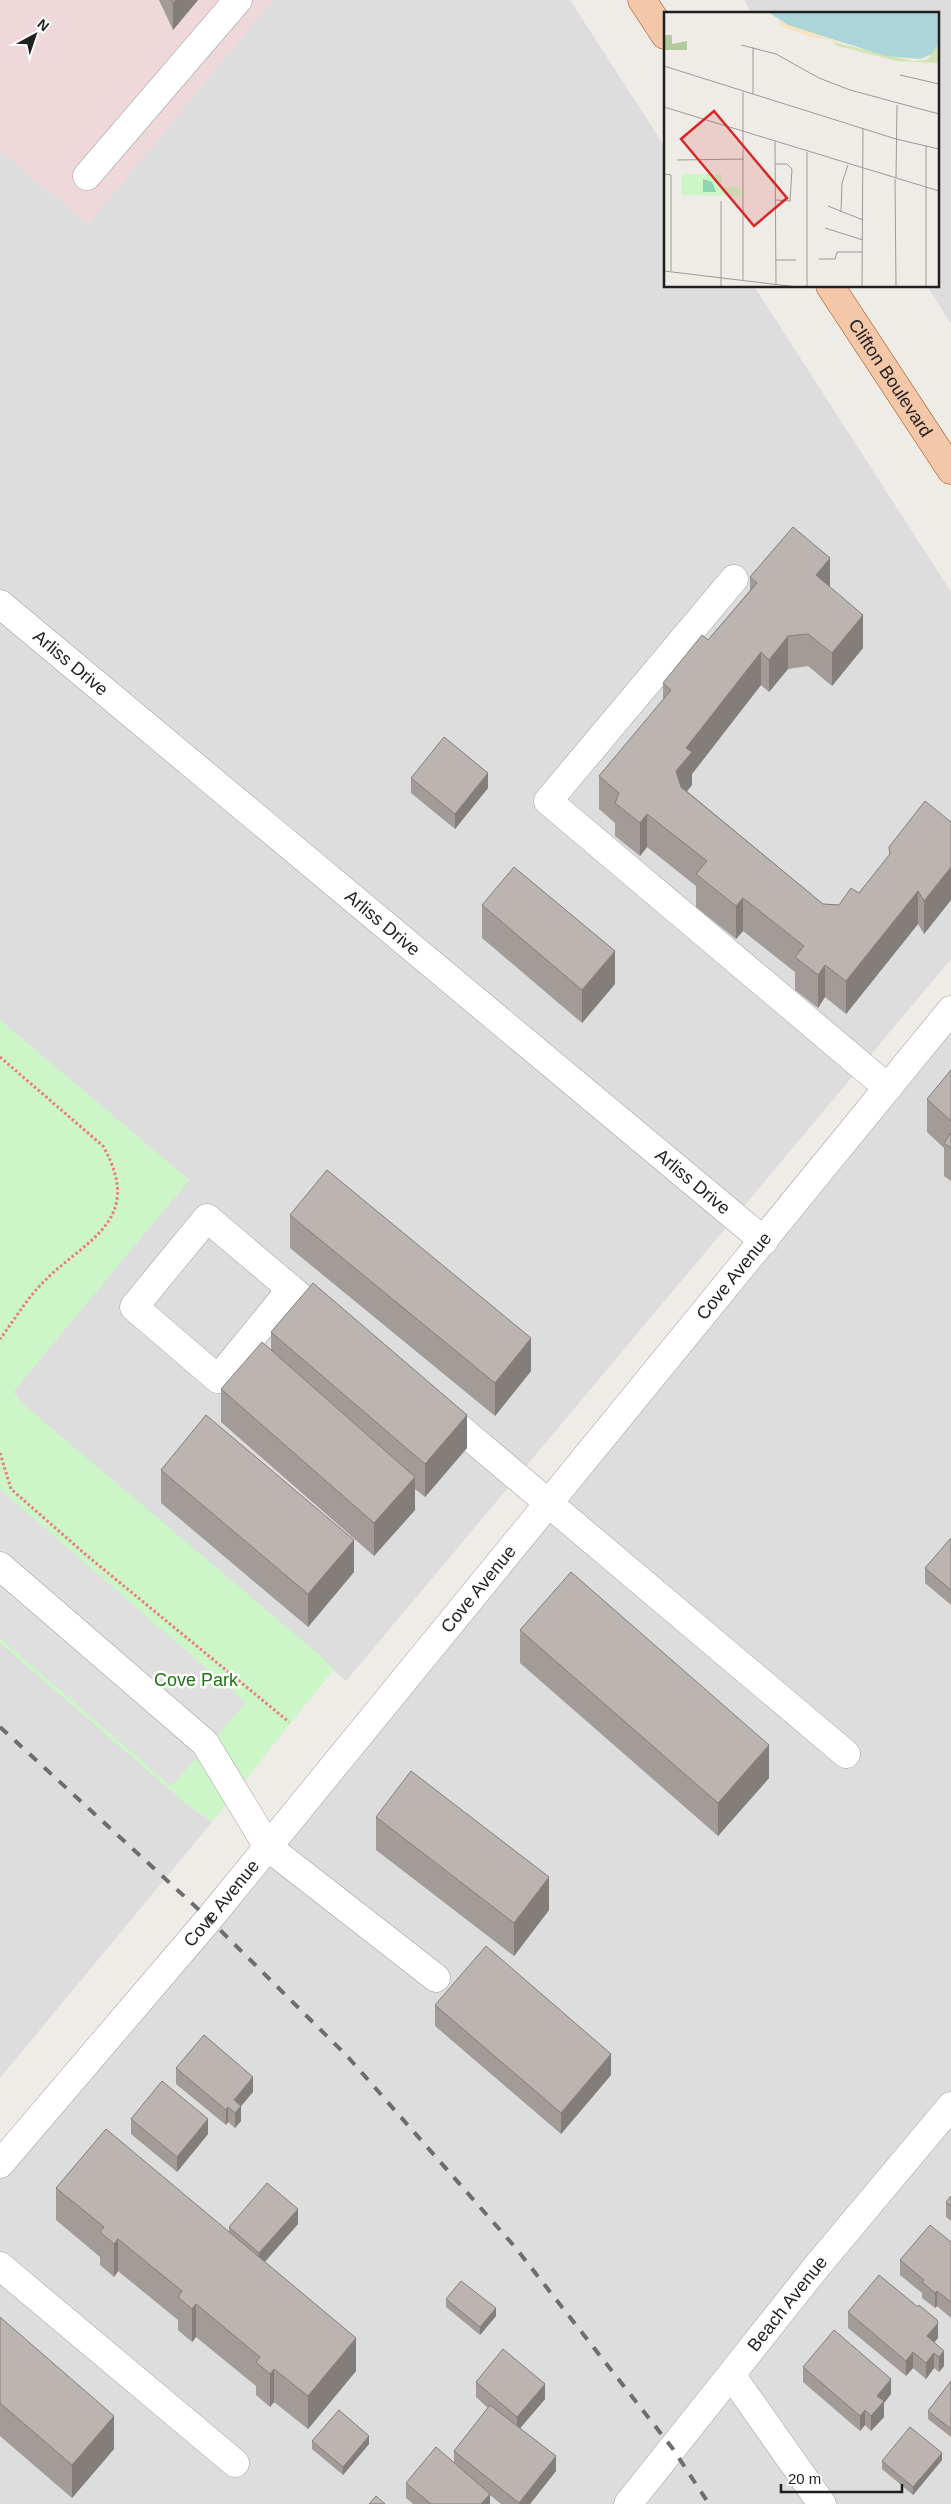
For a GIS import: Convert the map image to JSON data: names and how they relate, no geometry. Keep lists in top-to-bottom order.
{
  "streets": {
    "main road": ["Clifton Boulevard"],
    "street": ["Arliss Drive", "Cove Avenue", "Beach Avenue"]
  },
  "crossings": [
    ["Arliss Drive", "Cove Avenue"]
  ],
  "parks": ["Cove Park"],
  "scale_bar": "20 m",
  "north": "top right"
}
